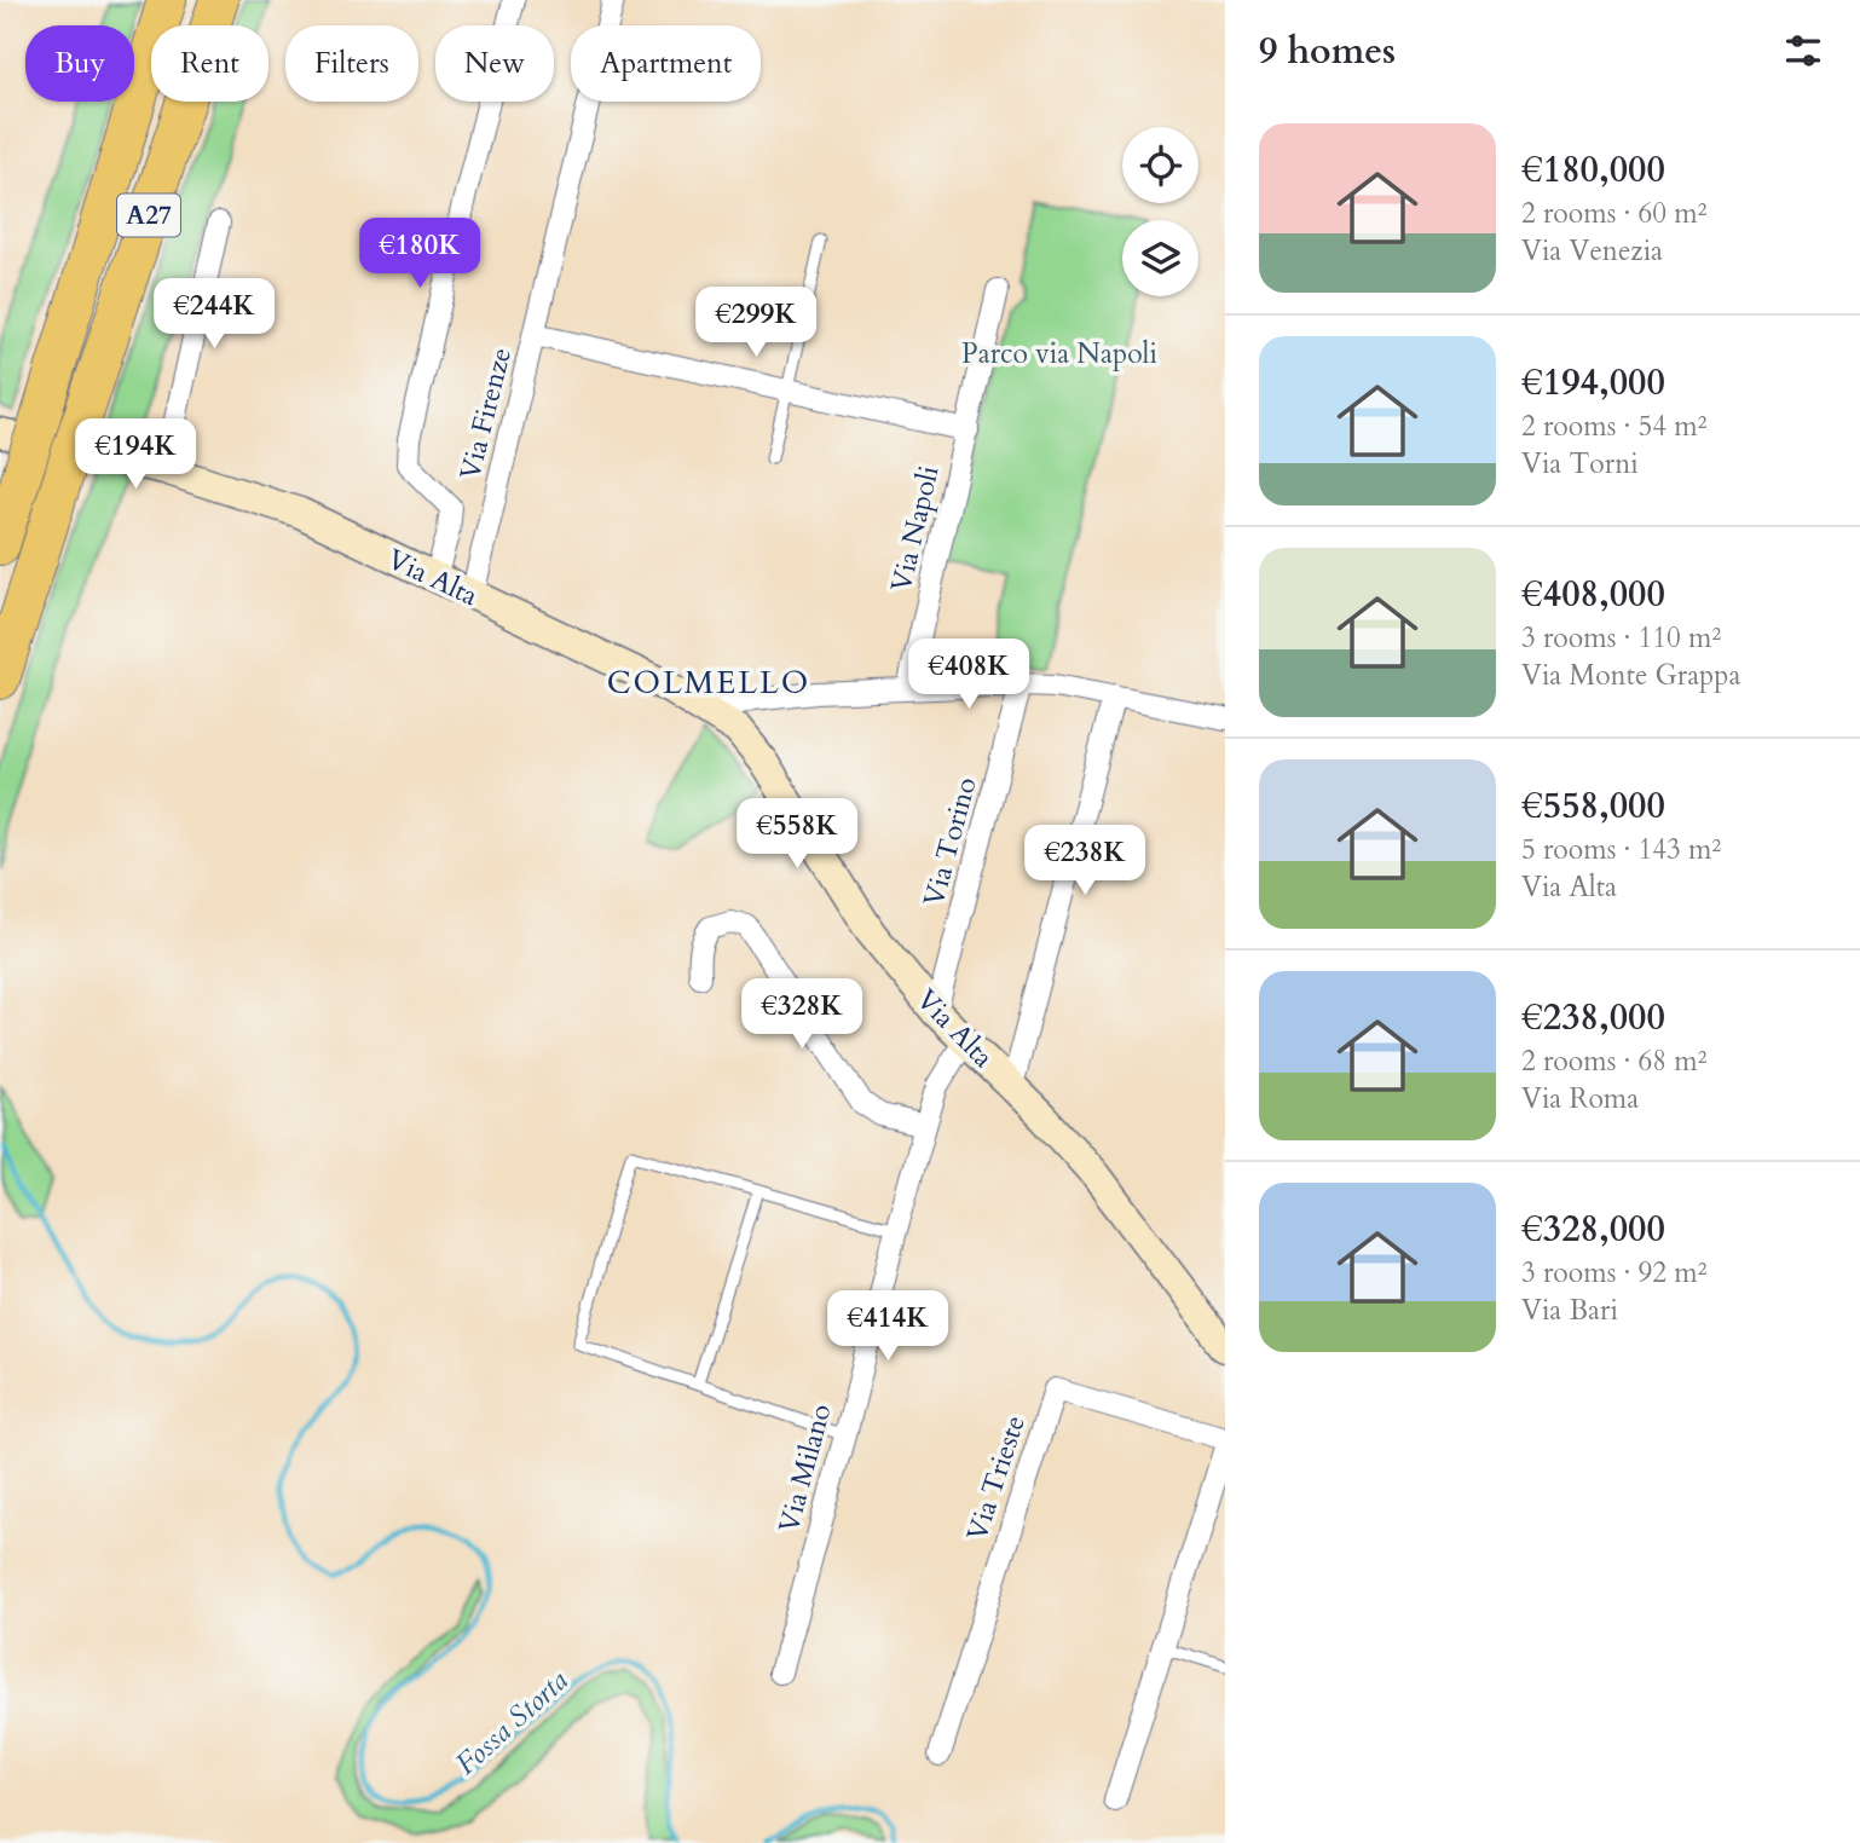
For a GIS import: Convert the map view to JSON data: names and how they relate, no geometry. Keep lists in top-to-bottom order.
{
  "streets": {
    "highway": ["A27"],
    "main road": ["Via Alta"],
    "street": [
      "Via Firenze",
      "Via Napoli",
      "Via Torino",
      "Via Milano",
      "Via Trieste"
    ]
  },
  "crossings": [
    ["A27", "Via Alta"],
    ["Via Firenze", "Via Alta"],
    ["Via Alta", "Via Torino"],
    ["Via Alta", "Via Milano"]
  ],
  "districts": ["COLMELLO"],
  "water": ["Fossa Storta"],
  "parks": ["Parco via Napoli"],
  "page": {
    "heading": "9 homes",
    "chip": [
      "Buy",
      "Rent",
      "Filters",
      "New",
      "Apartment"
    ],
    "list": [
      {
        "name": "€180,000",
        "note": "2 rooms · 60 m² · Via Venezia"
      },
      {
        "name": "€194,000",
        "note": "2 rooms · 54 m² · Via Torni"
      },
      {
        "name": "€408,000",
        "note": "3 rooms · 110 m² · Via Monte Grappa"
      },
      {
        "name": "€558,000",
        "note": "5 rooms · 143 m² · Via Alta"
      },
      {
        "name": "€238,000",
        "note": "2 rooms · 68 m² · Via Roma"
      },
      {
        "name": "€328,000",
        "note": "3 rooms · 92 m² · Via Bari"
      }
    ],
    "price": [
      "€180K",
      "€244K",
      "€299K",
      "€194K",
      "€408K",
      "€558K",
      "€238K",
      "€328K",
      "€414K"
    ]
  }
}
